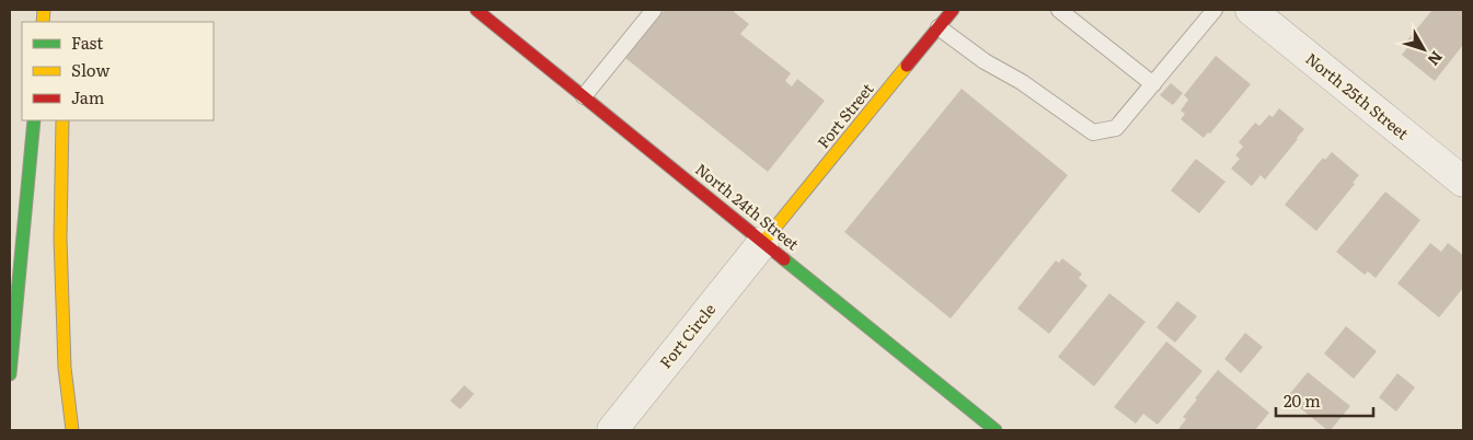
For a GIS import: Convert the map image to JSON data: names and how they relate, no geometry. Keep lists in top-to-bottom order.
{
  "streets": {
    "main road": ["Fort Street", "North 24th Street"],
    "street": ["North 25th Street", "Fort Circle"]
  },
  "crossings": [
    ["Fort Street", "North 24th Street"],
    ["Fort Street", "Fort Circle"],
    ["North 24th Street", "Fort Circle"]
  ],
  "legend": ["Fast", "Slow", "Jam"],
  "scale_bar": "20 m",
  "north": "bottom right"
}
